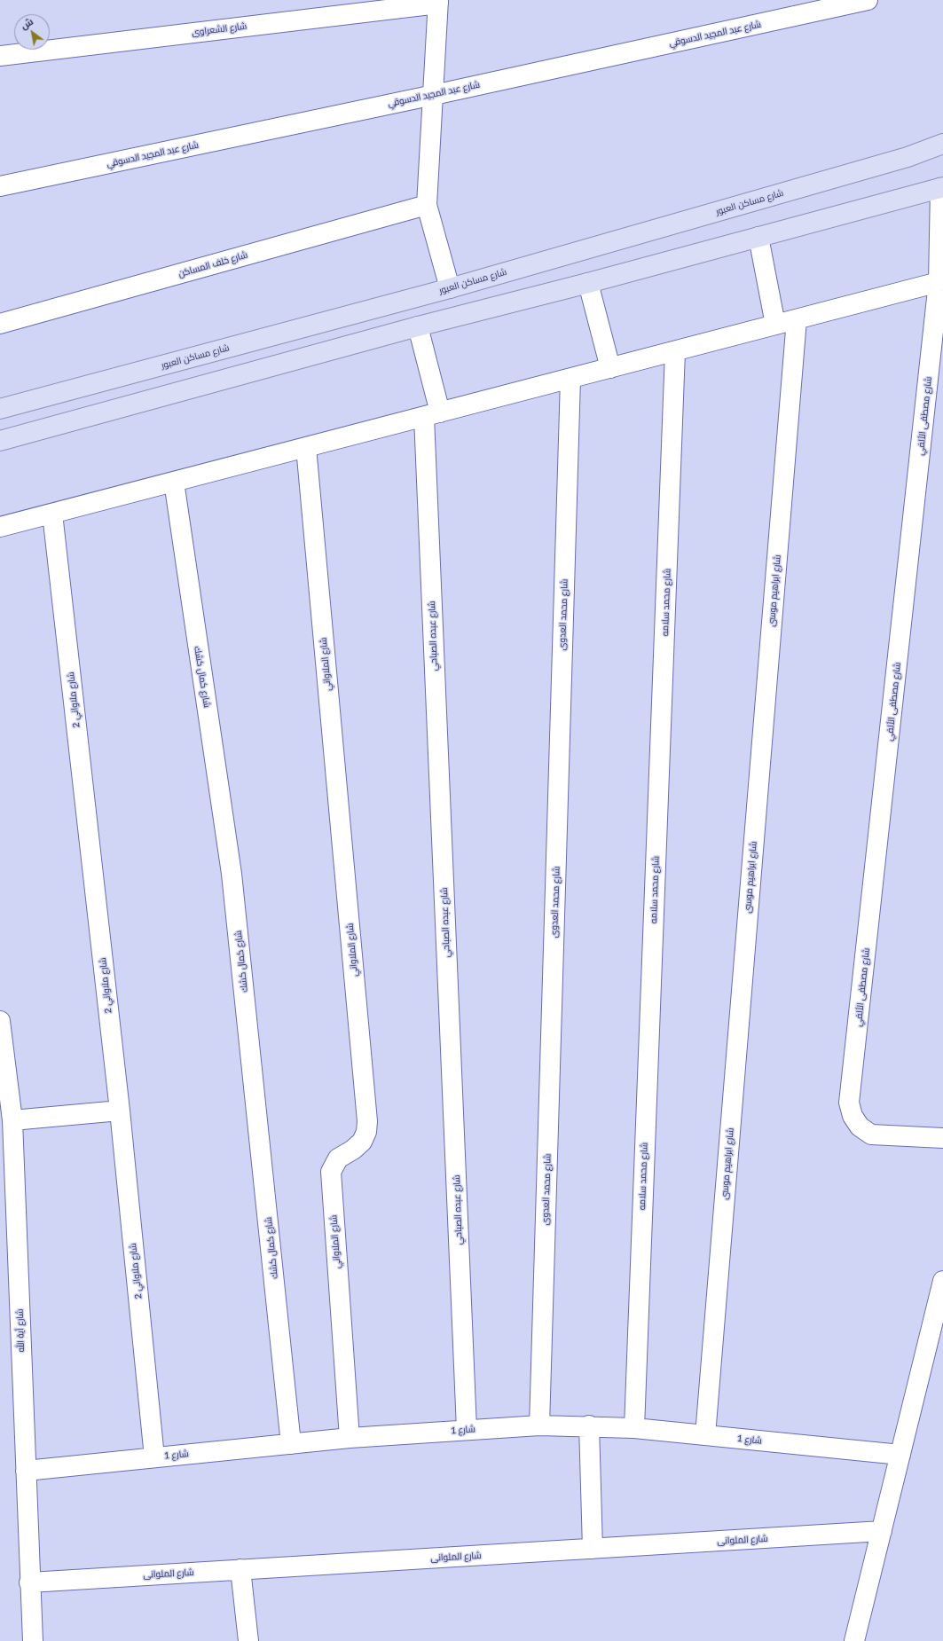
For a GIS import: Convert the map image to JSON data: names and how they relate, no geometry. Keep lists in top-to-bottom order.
{
  "streets": {
    "main road": ["شارع مساكن العبور"],
    "street": [
      "شارع الشعراوى",
      "شارع عبد المجيد الدسوقي",
      "شارع خلف المساكن",
      "شارع مصطفى الألفي",
      "شارع ابراهيم موسى",
      "شارع محمد سلامه",
      "شارع محمد العدوى",
      "شارع عبده الصباحي",
      "شارع الملاواني",
      "شارع كمال كشك",
      "شارع ملاواني 2",
      "شارع أية الله",
      "شارع 1",
      "شارع الملوانى"
    ]
  },
  "crossings": [
    ["شارع ابراهيم موسى", "شارع 1"],
    ["شارع محمد سلامه", "شارع 1"],
    ["شارع محمد العدوى", "شارع 1"],
    ["شارع عبده الصباحي", "شارع 1"],
    ["شارع الملاواني", "شارع 1"],
    ["شارع كمال كشك", "شارع 1"],
    ["شارع ملاواني 2", "شارع 1"],
    ["شارع أية الله", "شارع 1"],
    ["شارع أية الله", "شارع الملوانى"]
  ],
  "north": "top left"
}
